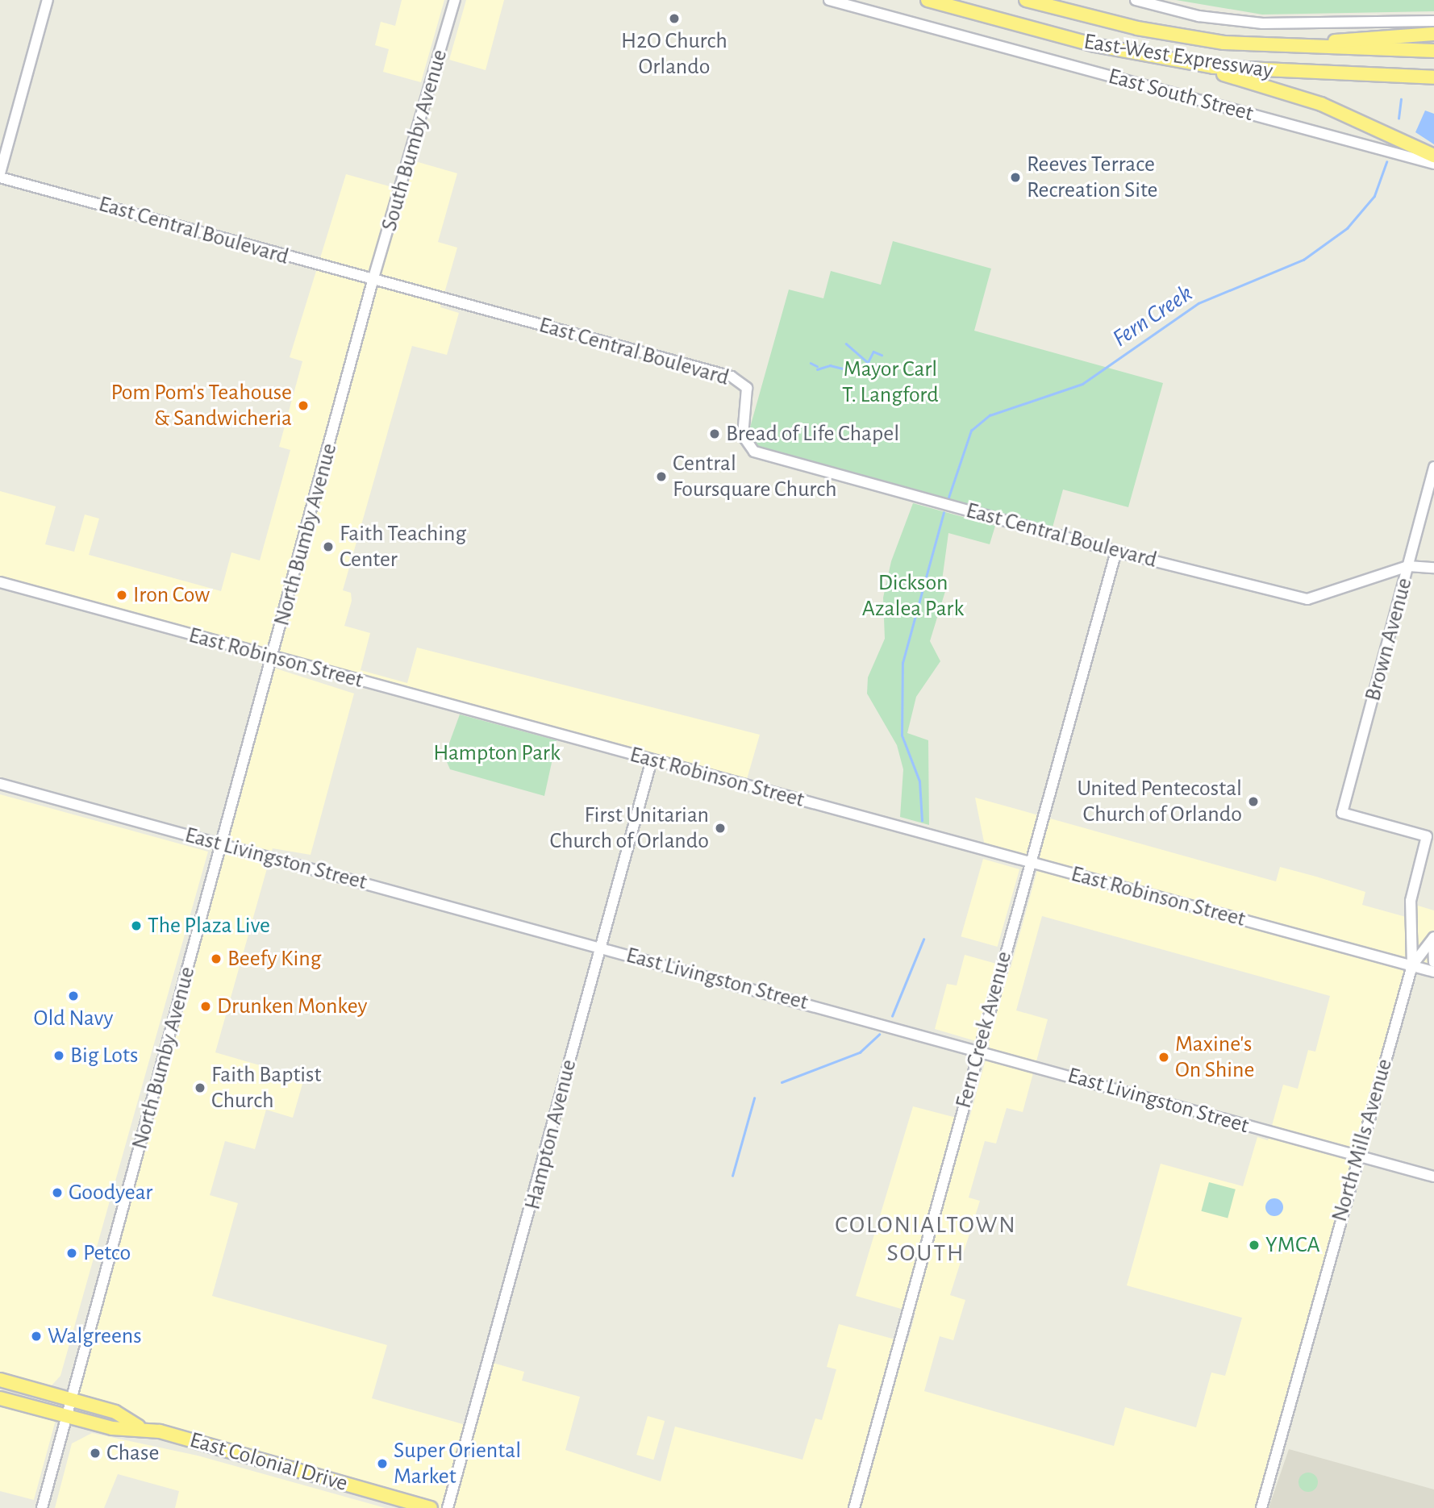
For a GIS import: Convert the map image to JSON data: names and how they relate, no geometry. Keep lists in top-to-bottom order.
{
  "streets": {
    "highway": ["East-West Expressway", "East Colonial Drive"],
    "street": [
      "East South Street",
      "South Bumby Avenue",
      "East Central Boulevard",
      "North Bumby Avenue",
      "Brown Avenue",
      "East Robinson Street",
      "East Livingston Street",
      "Fern Creek Avenue",
      "Hampton Avenue",
      "North Mills Avenue"
    ]
  },
  "crossings": [
    ["South Bumby Avenue", "East Central Boulevard"],
    ["South Bumby Avenue", "North Bumby Avenue"],
    ["East Central Boulevard", "North Bumby Avenue"],
    ["East Central Boulevard", "Brown Avenue"],
    ["East Central Boulevard", "Fern Creek Avenue"],
    ["North Bumby Avenue", "East Robinson Street"],
    ["North Bumby Avenue", "East Livingston Street"],
    ["North Bumby Avenue", "East Colonial Drive"],
    ["Brown Avenue", "North Mills Avenue"],
    ["East Robinson Street", "Fern Creek Avenue"],
    ["East Robinson Street", "Hampton Avenue"],
    ["East Robinson Street", "North Mills Avenue"],
    ["East Livingston Street", "Fern Creek Avenue"],
    ["East Livingston Street", "Hampton Avenue"],
    ["East Livingston Street", "North Mills Avenue"]
  ],
  "districts": ["COLONIALTOWN SOUTH"],
  "water": ["Fern Creek"],
  "parks": ["Mayor Carl T. Langford", "Dickson Azalea Park", "Hampton Park"],
  "places": [
    "H2O Church Orlando",
    "Reeves Terrace Recreation Site",
    "Pom Pom's Teahouse & Sandwicheria",
    "Bread of Life Chapel",
    "Central Foursquare Church",
    "Faith Teaching Center",
    "Iron Cow",
    "United Pentecostal Church of Orlando",
    "First Unitarian Church of Orlando",
    "The Plaza Live",
    "Beefy King",
    "Old Navy",
    "Drunken Monkey",
    "Big Lots",
    "Maxine's On Shine",
    "Faith Baptist Church",
    "Goodyear",
    "YMCA",
    "Petco",
    "Walgreens",
    "Chase",
    "Super Oriental Market"
  ]
}
